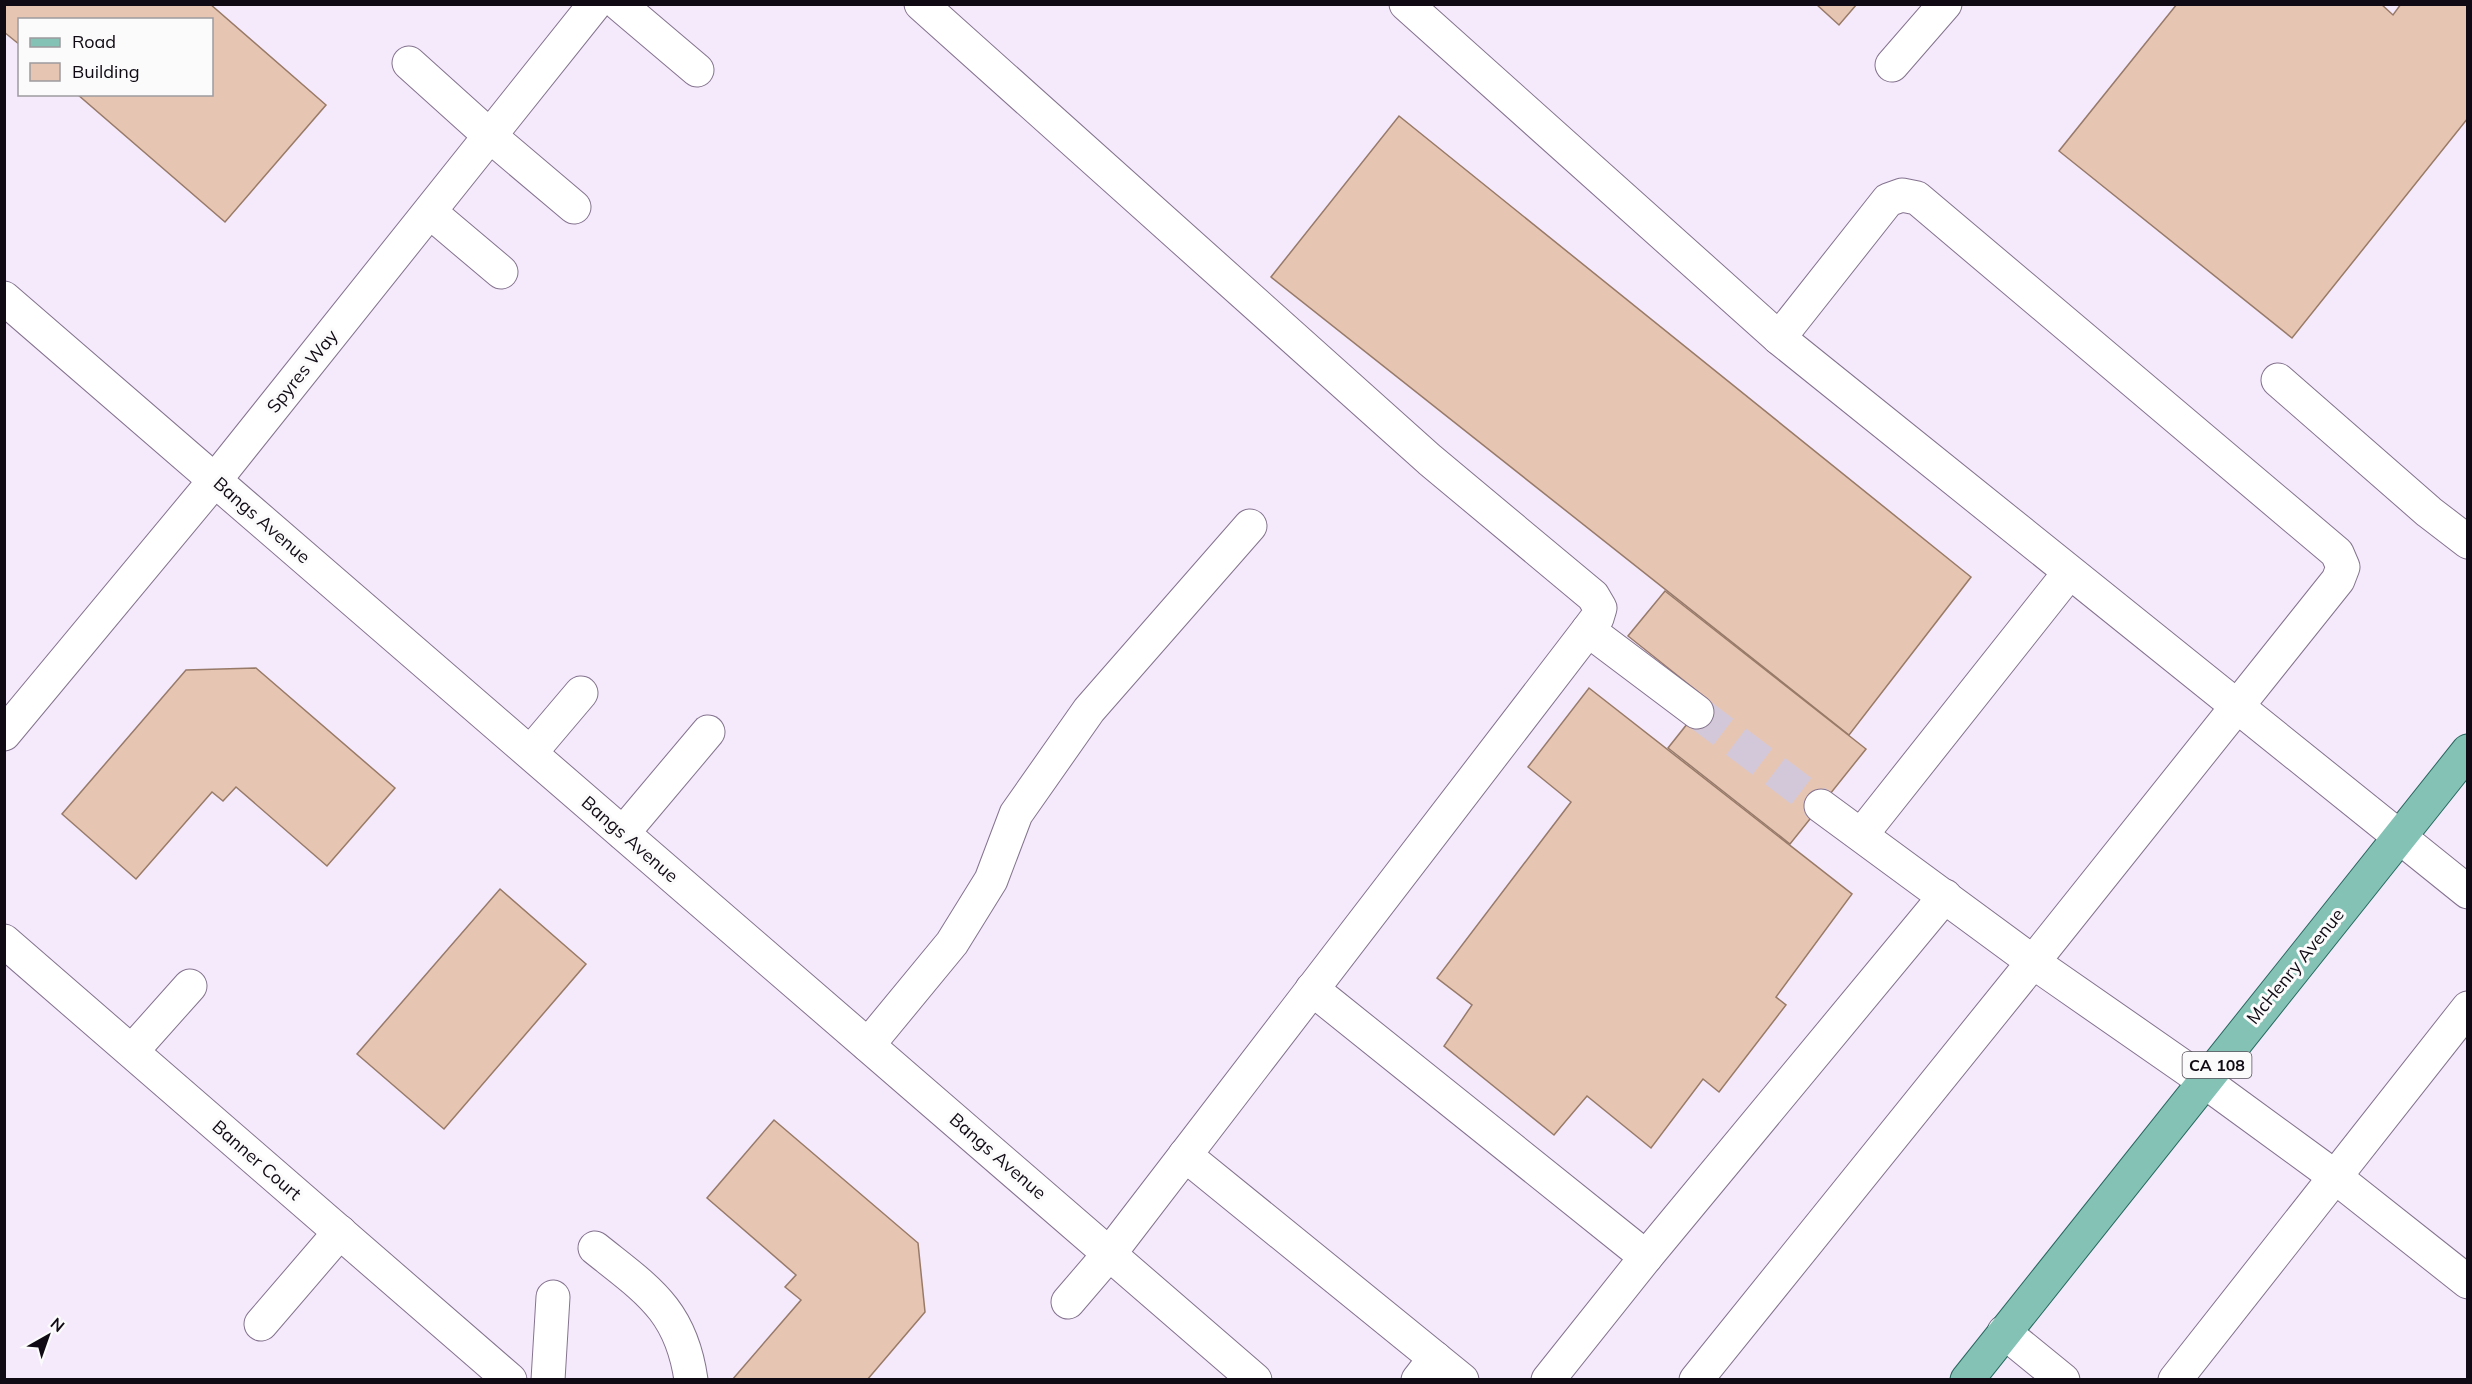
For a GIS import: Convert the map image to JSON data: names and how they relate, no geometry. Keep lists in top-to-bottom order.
{
  "streets": {
    "main road": ["McHenry Avenue", "CA 108"],
    "street": ["Spyres Way", "Bangs Avenue", "Banner Court"]
  },
  "crossings": [
    ["Spyres Way", "Bangs Avenue"]
  ],
  "legend": ["Road", "Building"],
  "north": "top right"
}
